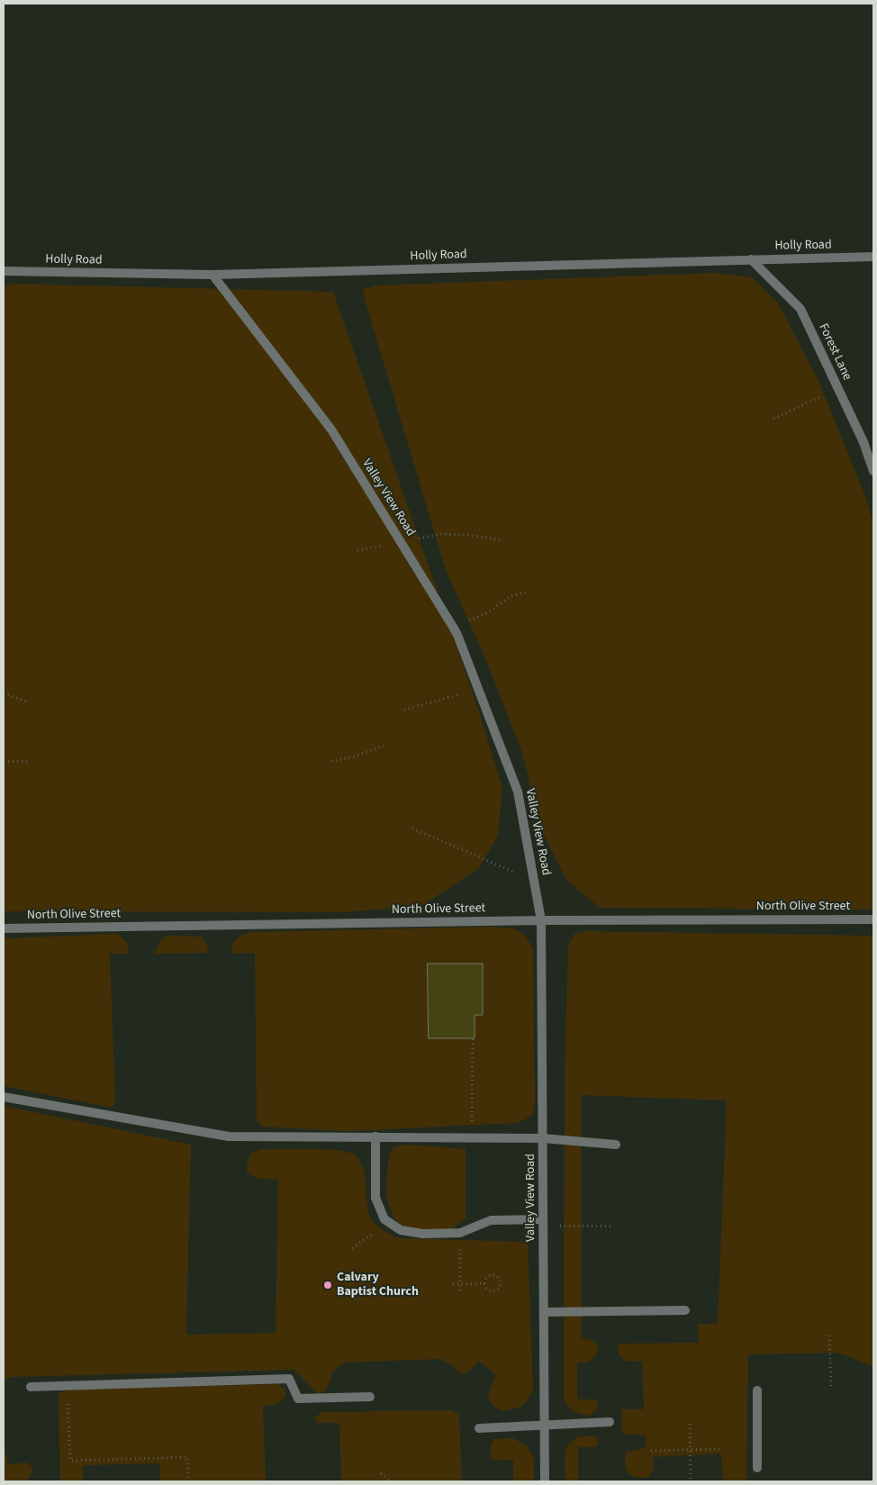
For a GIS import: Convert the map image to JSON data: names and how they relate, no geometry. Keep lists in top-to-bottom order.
{
  "streets": {
    "street": [
      "Holly Road",
      "Forest Lane",
      "Valley View Road",
      "North Olive Street"
    ]
  },
  "crossings": [
    ["Holly Road", "Forest Lane"],
    ["Holly Road", "Valley View Road"],
    ["Valley View Road", "North Olive Street"]
  ],
  "places": ["Calvary Baptist Church"]
}
